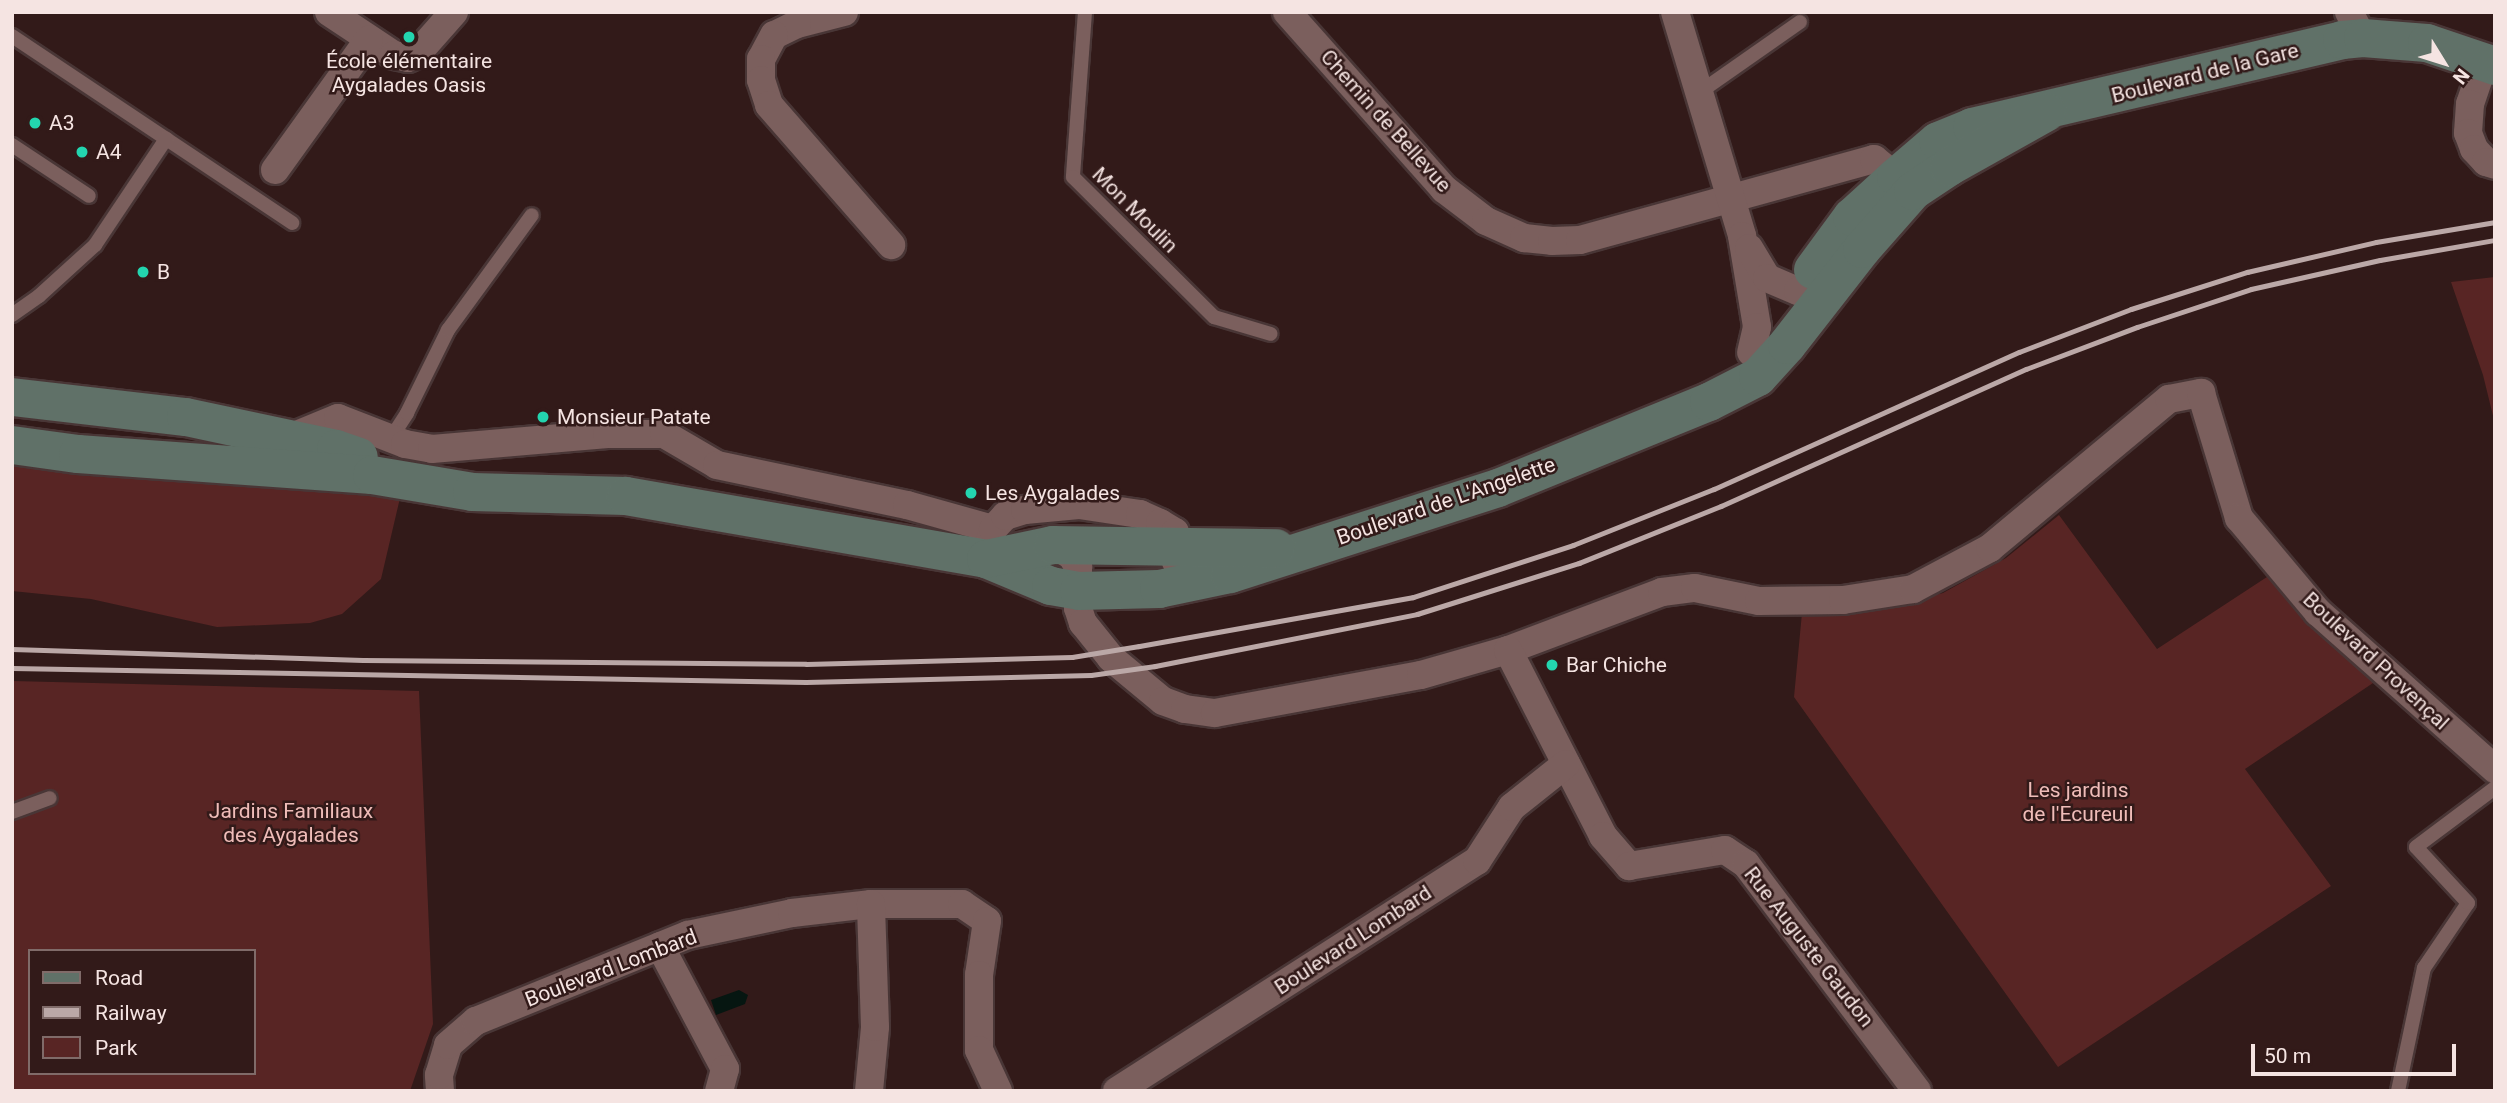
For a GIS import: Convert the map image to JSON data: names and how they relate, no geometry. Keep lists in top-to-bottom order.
{
  "streets": {
    "main road": ["Boulevard de la Gare", "Boulevard de L'Angelette"],
    "street": [
      "Chemin de Bellevue",
      "Boulevard Provençal",
      "Boulevard Lombard",
      "Rue Auguste Gaudon"
    ],
    "lane": ["Mon Moulin"]
  },
  "crossings": [
    ["Boulevard de la Gare", "Boulevard de L'Angelette"],
    ["Boulevard Provençal", "Rue Auguste Gaudon"],
    ["Boulevard Lombard", "Rue Auguste Gaudon"]
  ],
  "parks": ["Les jardins de l'Ecureuil", "Jardins Familiaux des Aygalades"],
  "places": [
    "École élémentaire Aygalades Oasis",
    "A3",
    "A4",
    "B",
    "Monsieur Patate",
    "Les Aygalades",
    "Bar Chiche"
  ],
  "legend": ["Road", "Railway", "Park"],
  "scale_bar": "50 m",
  "north": "bottom right"
}
